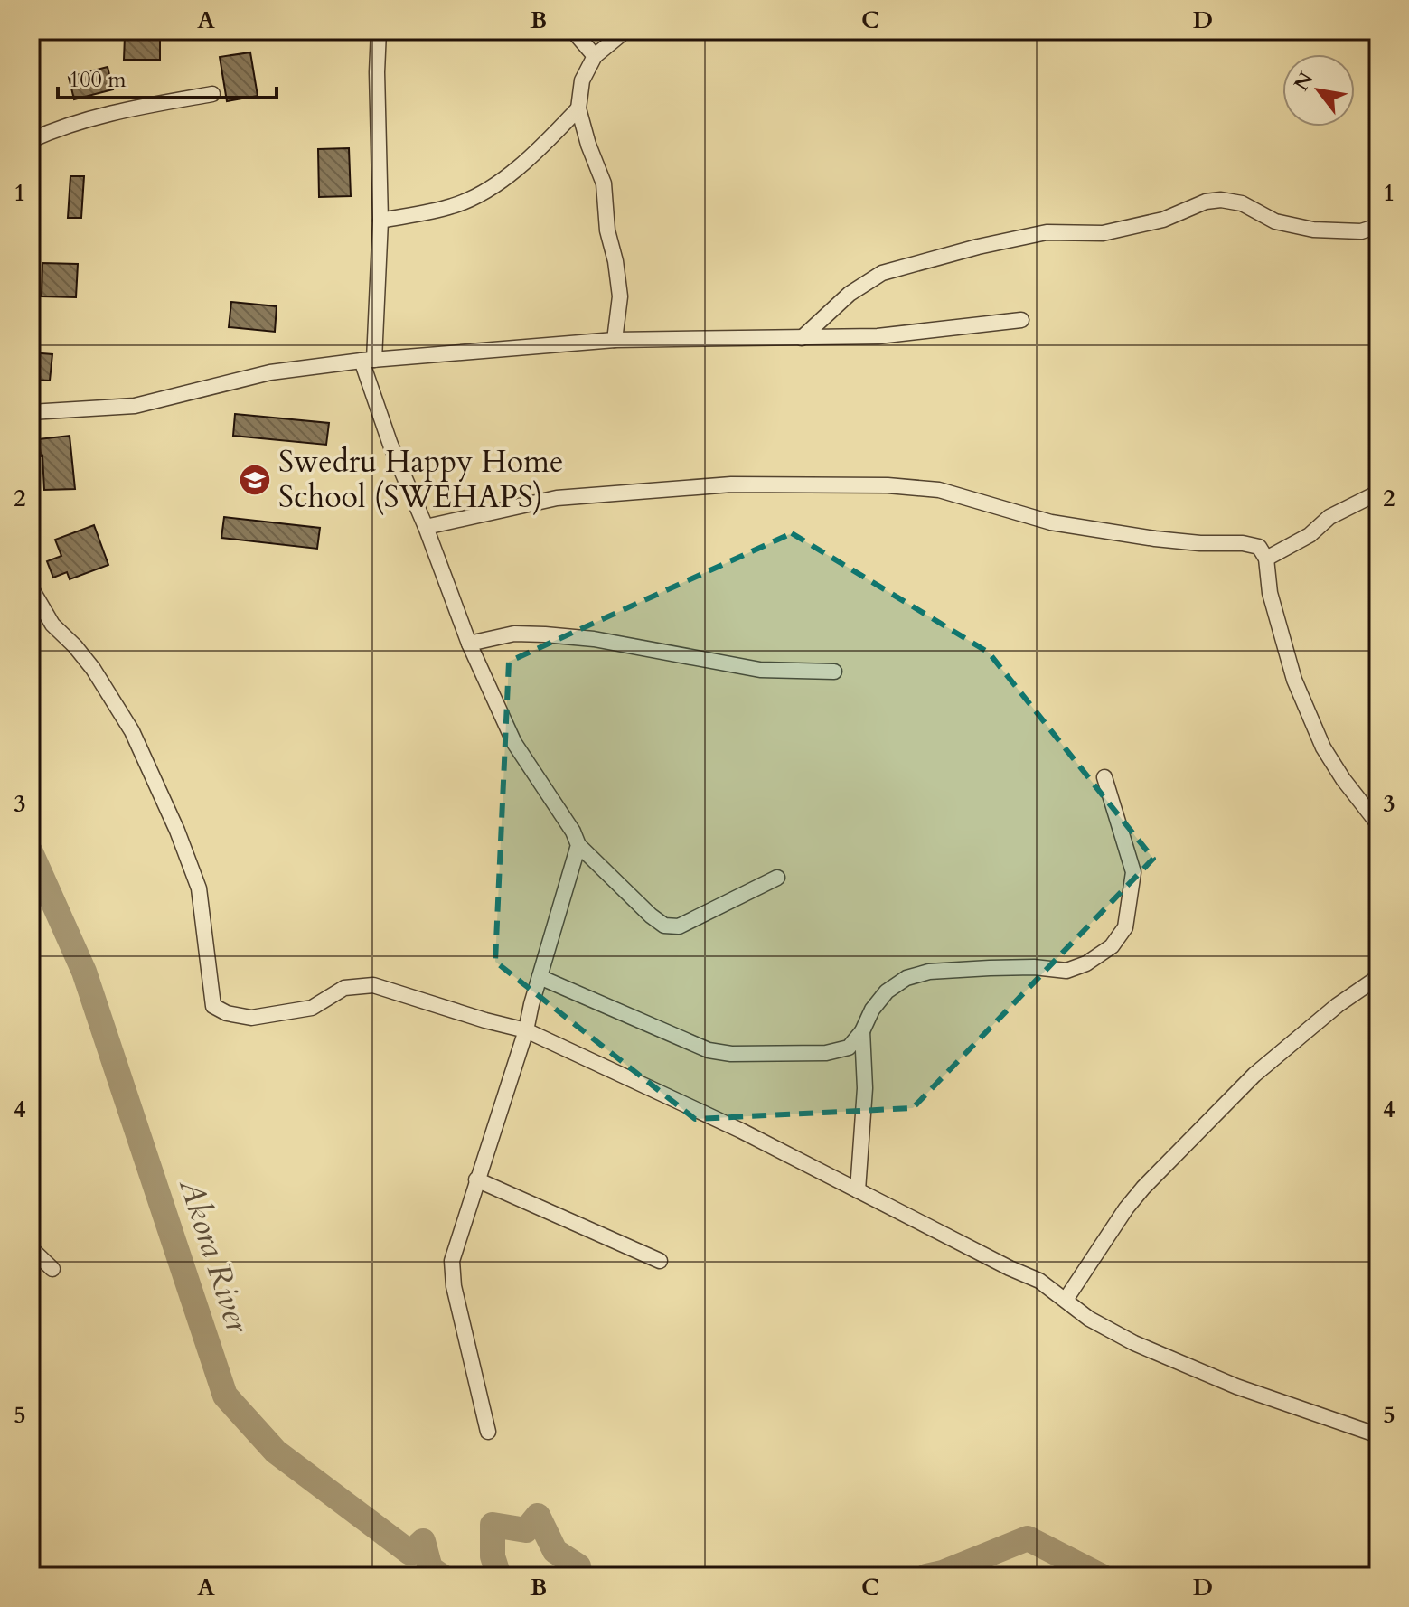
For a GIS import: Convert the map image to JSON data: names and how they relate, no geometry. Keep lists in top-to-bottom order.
{
  "water": ["Akora River"],
  "places": {
    "school or university": ["Swedru Happy Home School (SWEHAPS)"]
  },
  "scale_bar": "100 m",
  "north": "top left",
  "grid": {
    "columns": [
      "A",
      "B",
      "C",
      "D"
    ],
    "rows": [
      "1",
      "2",
      "3",
      "4",
      "5"
    ]
  }
}
